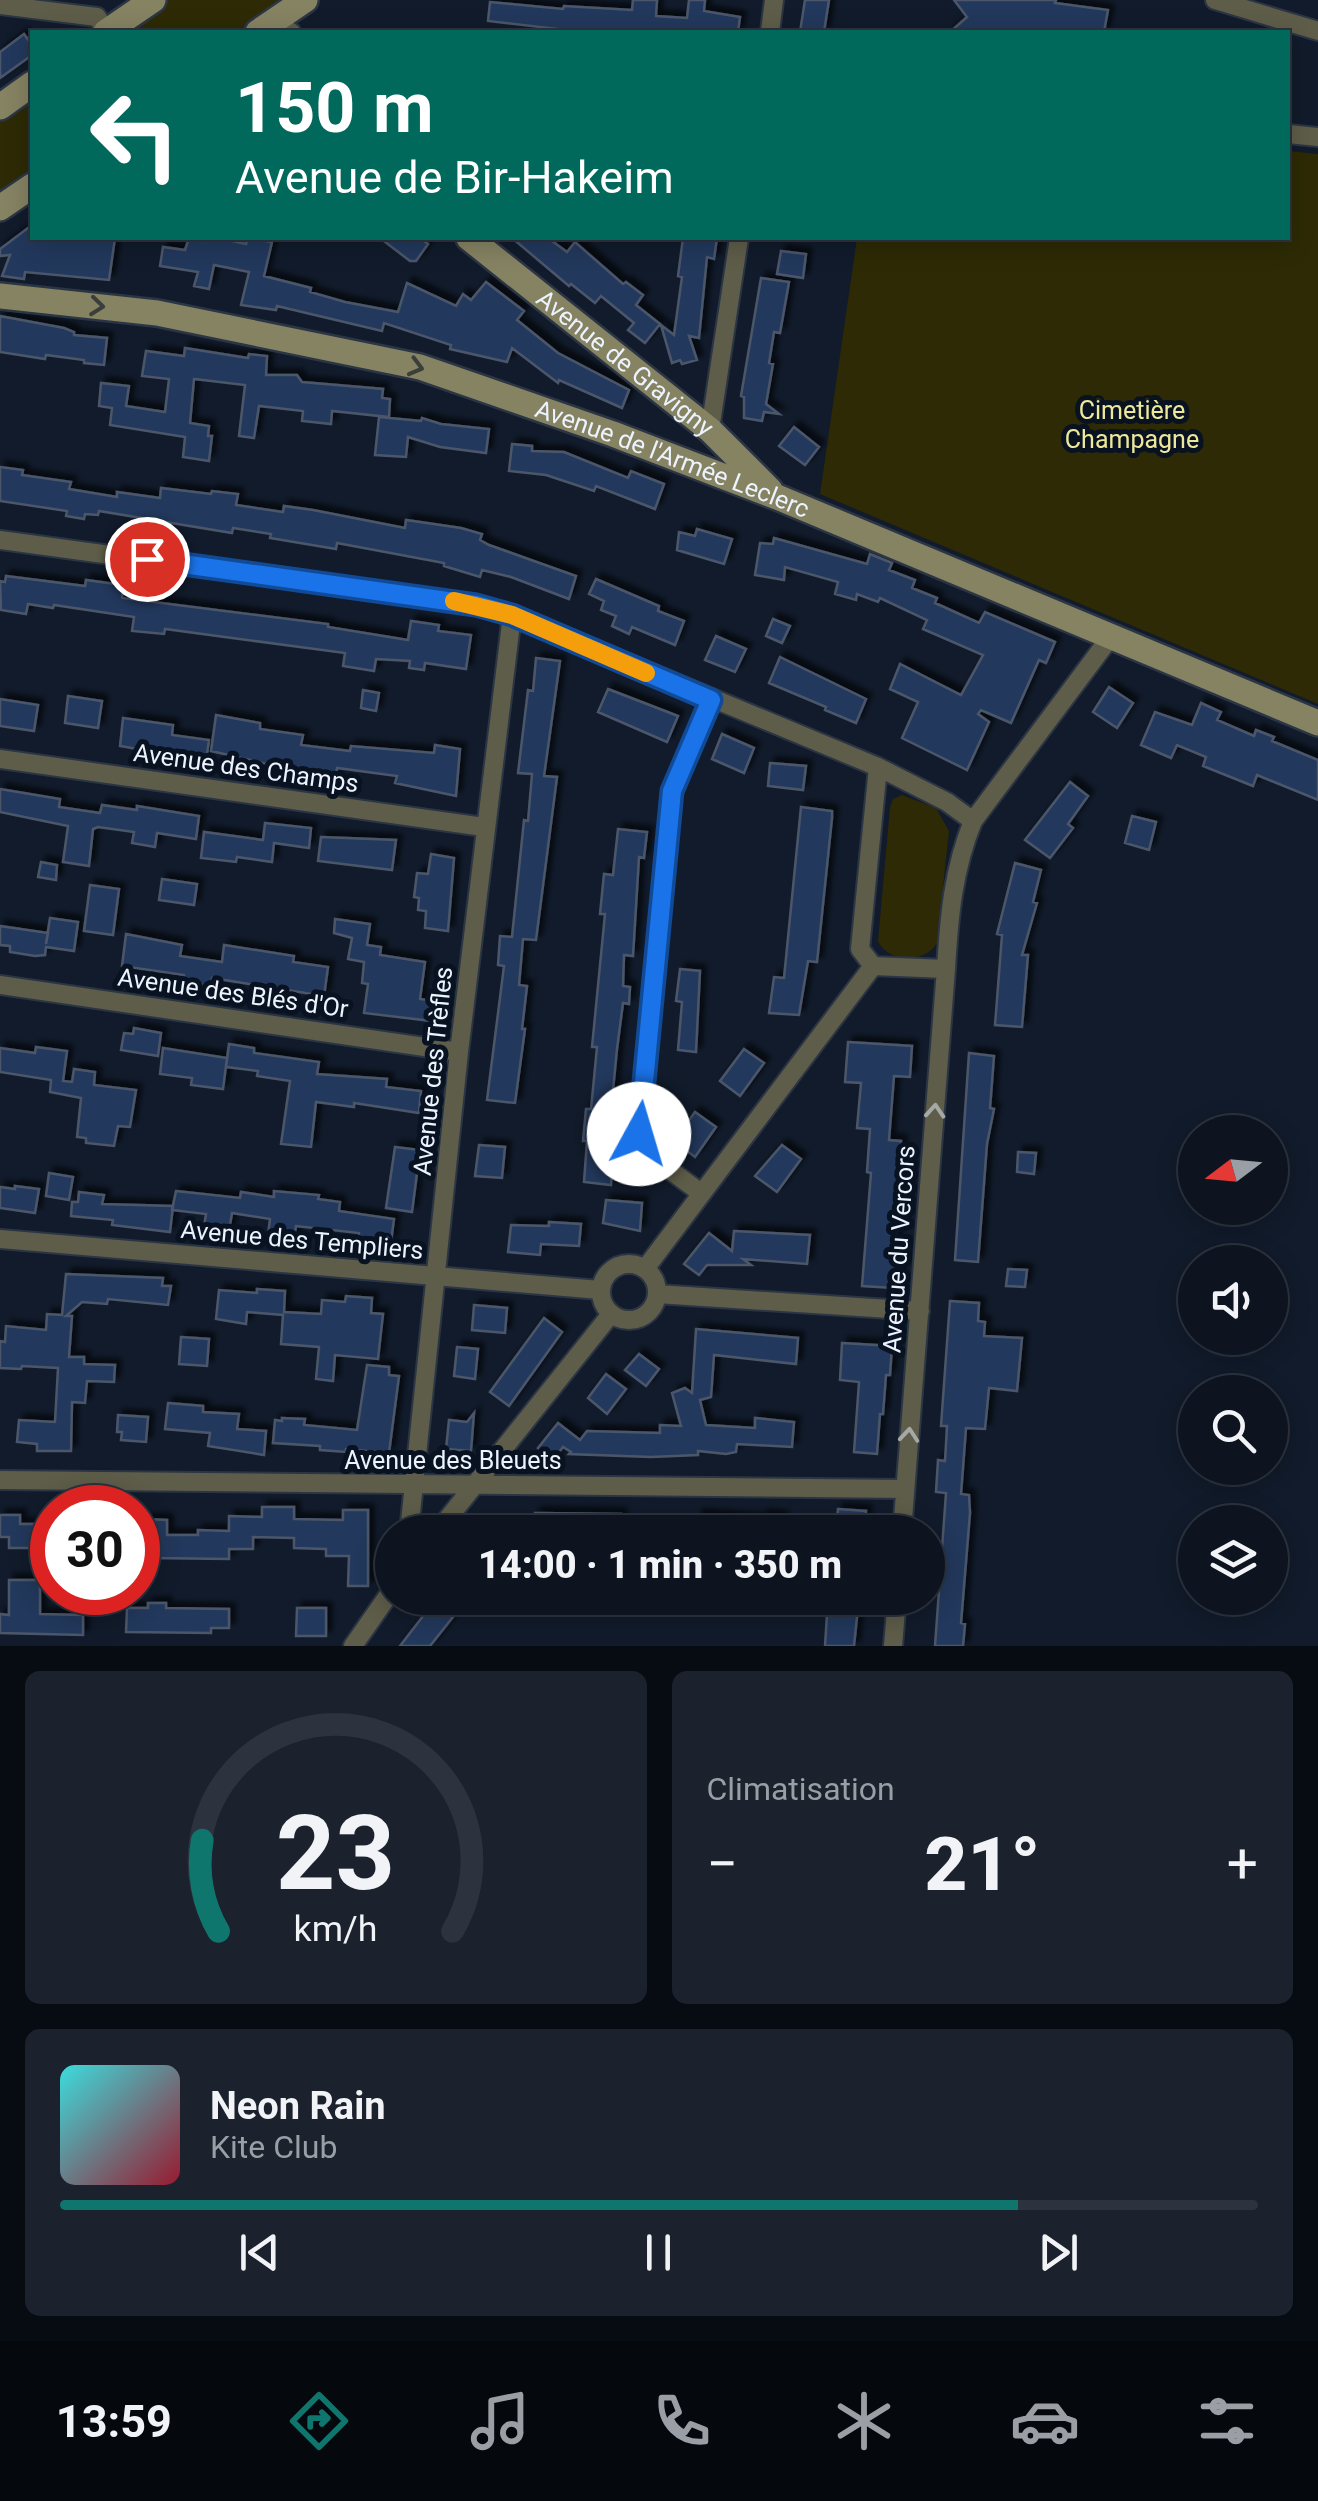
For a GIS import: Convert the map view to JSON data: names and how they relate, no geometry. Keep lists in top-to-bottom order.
{
  "streets": {
    "street": [
      "Avenue de Gravigny",
      "Avenue de l'Armée Leclerc",
      "Avenue des Champs",
      "Avenue des Blés d'Or",
      "Avenue des Trèfles",
      "Avenue des Templiers",
      "Avenue du Vercors",
      "Avenue des Bleuets"
    ]
  },
  "crossings": [
    ["Avenue de Gravigny", "Avenue de l'Armée Leclerc"],
    ["Avenue de l'Armée Leclerc", "Avenue du Vercors"],
    ["Avenue des Champs", "Avenue des Trèfles"],
    ["Avenue des Blés d'Or", "Avenue des Trèfles"],
    ["Avenue des Trèfles", "Avenue des Templiers"],
    ["Avenue des Trèfles", "Avenue des Bleuets"],
    ["Avenue du Vercors", "Avenue des Bleuets"]
  ],
  "one_way": ["Avenue du Vercors"],
  "parks": ["Cimetière Champagne"],
  "north": "left",
  "page": {
    "turn": ["150 m", "Avenue de Bir-Hakeim"],
    "limit": "30",
    "trip": "14:00 · 1 min · 350 m",
    "tile": "Climatisation",
    "heat": ["−", "21°", "+"],
    "song": ["Neon Rain", "Kite Club"],
    "tabs": "13:59",
    "gauge": ["23", "km/h"]
  }
}
